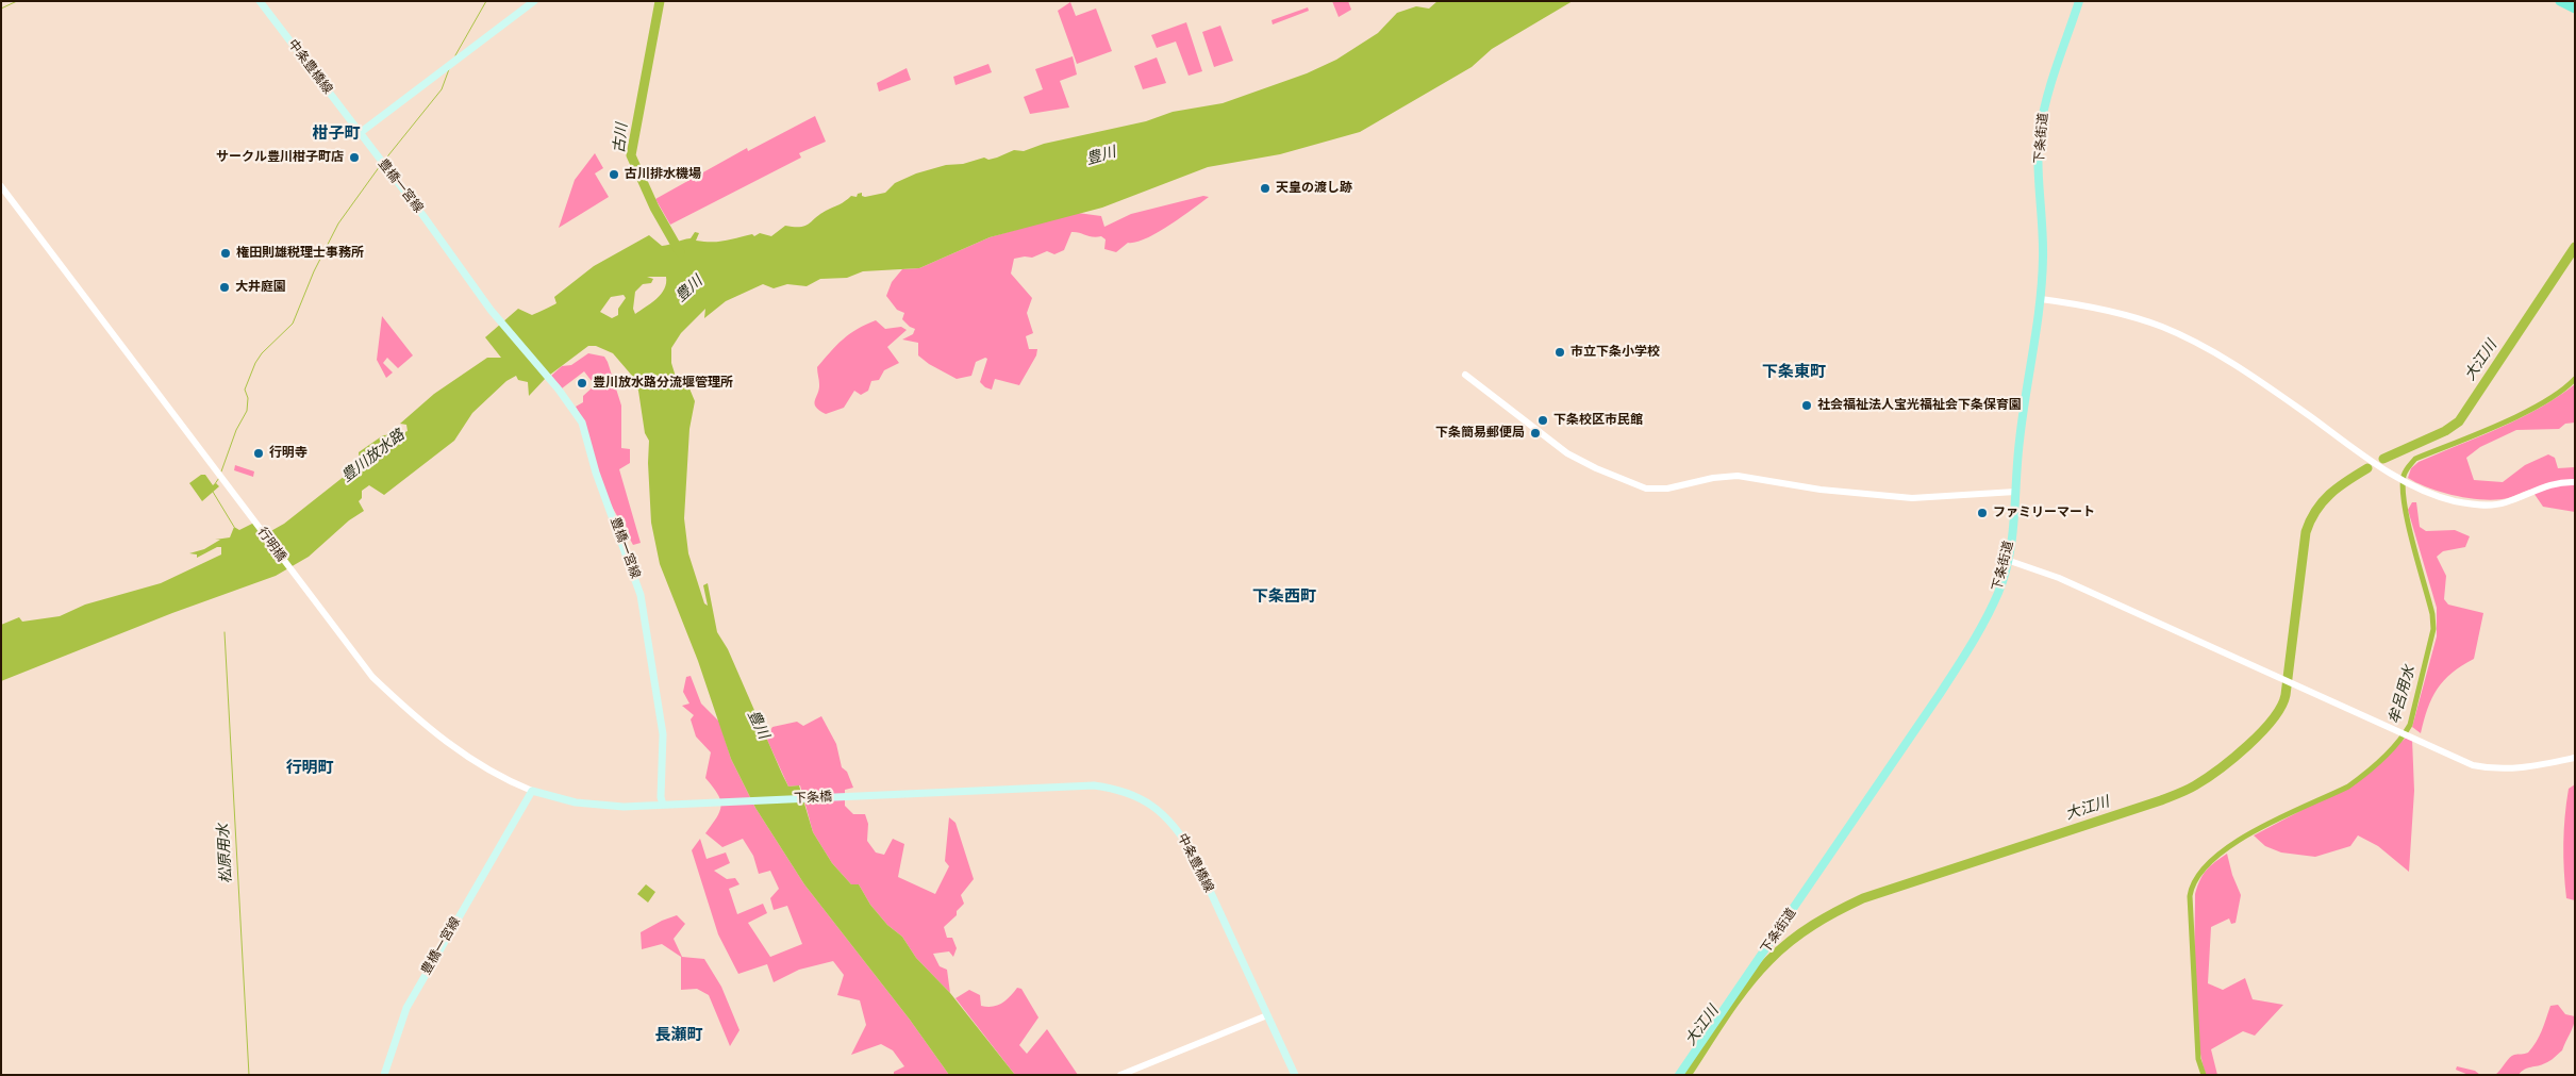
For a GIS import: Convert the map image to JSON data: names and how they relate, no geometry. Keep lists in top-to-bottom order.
{
  "streets": {
    "main road": [
      "中条豊橋線",
      "下条街道",
      "豊橋一宮線",
      "下条橋"
    ],
    "street": ["行明橋"]
  },
  "crossings": [
    ["中条豊橋線", "豊橋一宮線"],
    ["中条豊橋線", "下条橋"],
    ["豊橋一宮線", "行明橋"],
    ["豊橋一宮線", "下条橋"]
  ],
  "districts": [
    "柑子町",
    "下条東町",
    "下条西町",
    "行明町",
    "長瀬町"
  ],
  "water": [
    "古川",
    "豊川",
    "大江川",
    "豊川放水路",
    "牟呂用水",
    "松原用水"
  ],
  "places": [
    "サークル豊川柑子町店",
    "古川排水機場",
    "天皇の渡し跡",
    "権田則雄税理士事務所",
    "大井庭園",
    "市立下条小学校",
    "豊川放水路分流堰管理所",
    "社会福祉法人宝光福祉会下条保育園",
    "下条校区市民館",
    "下条簡易郵便局",
    "行明寺",
    "ファミリーマート"
  ]
}
